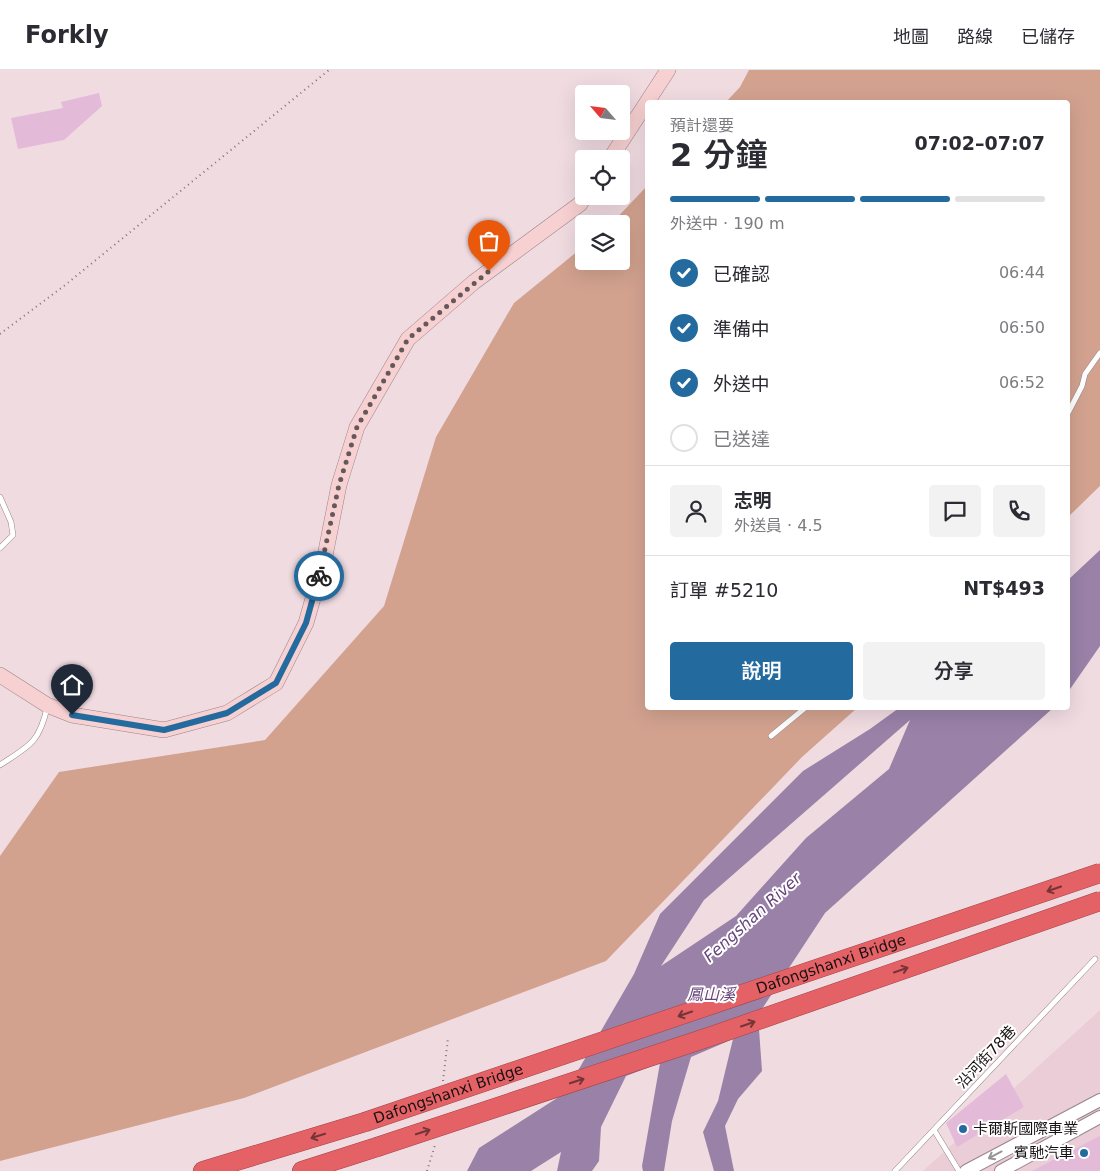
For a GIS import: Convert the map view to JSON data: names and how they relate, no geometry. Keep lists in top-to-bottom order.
{
  "streets": {
    "highway": ["Dafongshanxi Bridge"],
    "lane": ["沿河街78巷"]
  },
  "water": ["Fengshan River", "鳳山溪"],
  "places": ["卡爾斯國際車業", "賓馳汽車"],
  "north": "top left",
  "page": {
    "header": "Forkly",
    "nav": ["地圖", "路線", "已儲存"],
    "heading": ["2 分鐘", "預計還要", "07:02–07:07"],
    "panel": [
      "志明",
      "外送員 · 4.5",
      "訂單 #5210",
      "NT$493"
    ],
    "bar": "外送中 · 190 m",
    "list": [
      ["已確認", "06:44"],
      ["準備中", "06:50"],
      ["外送中", "06:52"],
      "已送達"
    ],
    "buttons": ["說明", "分享"]
  }
}
